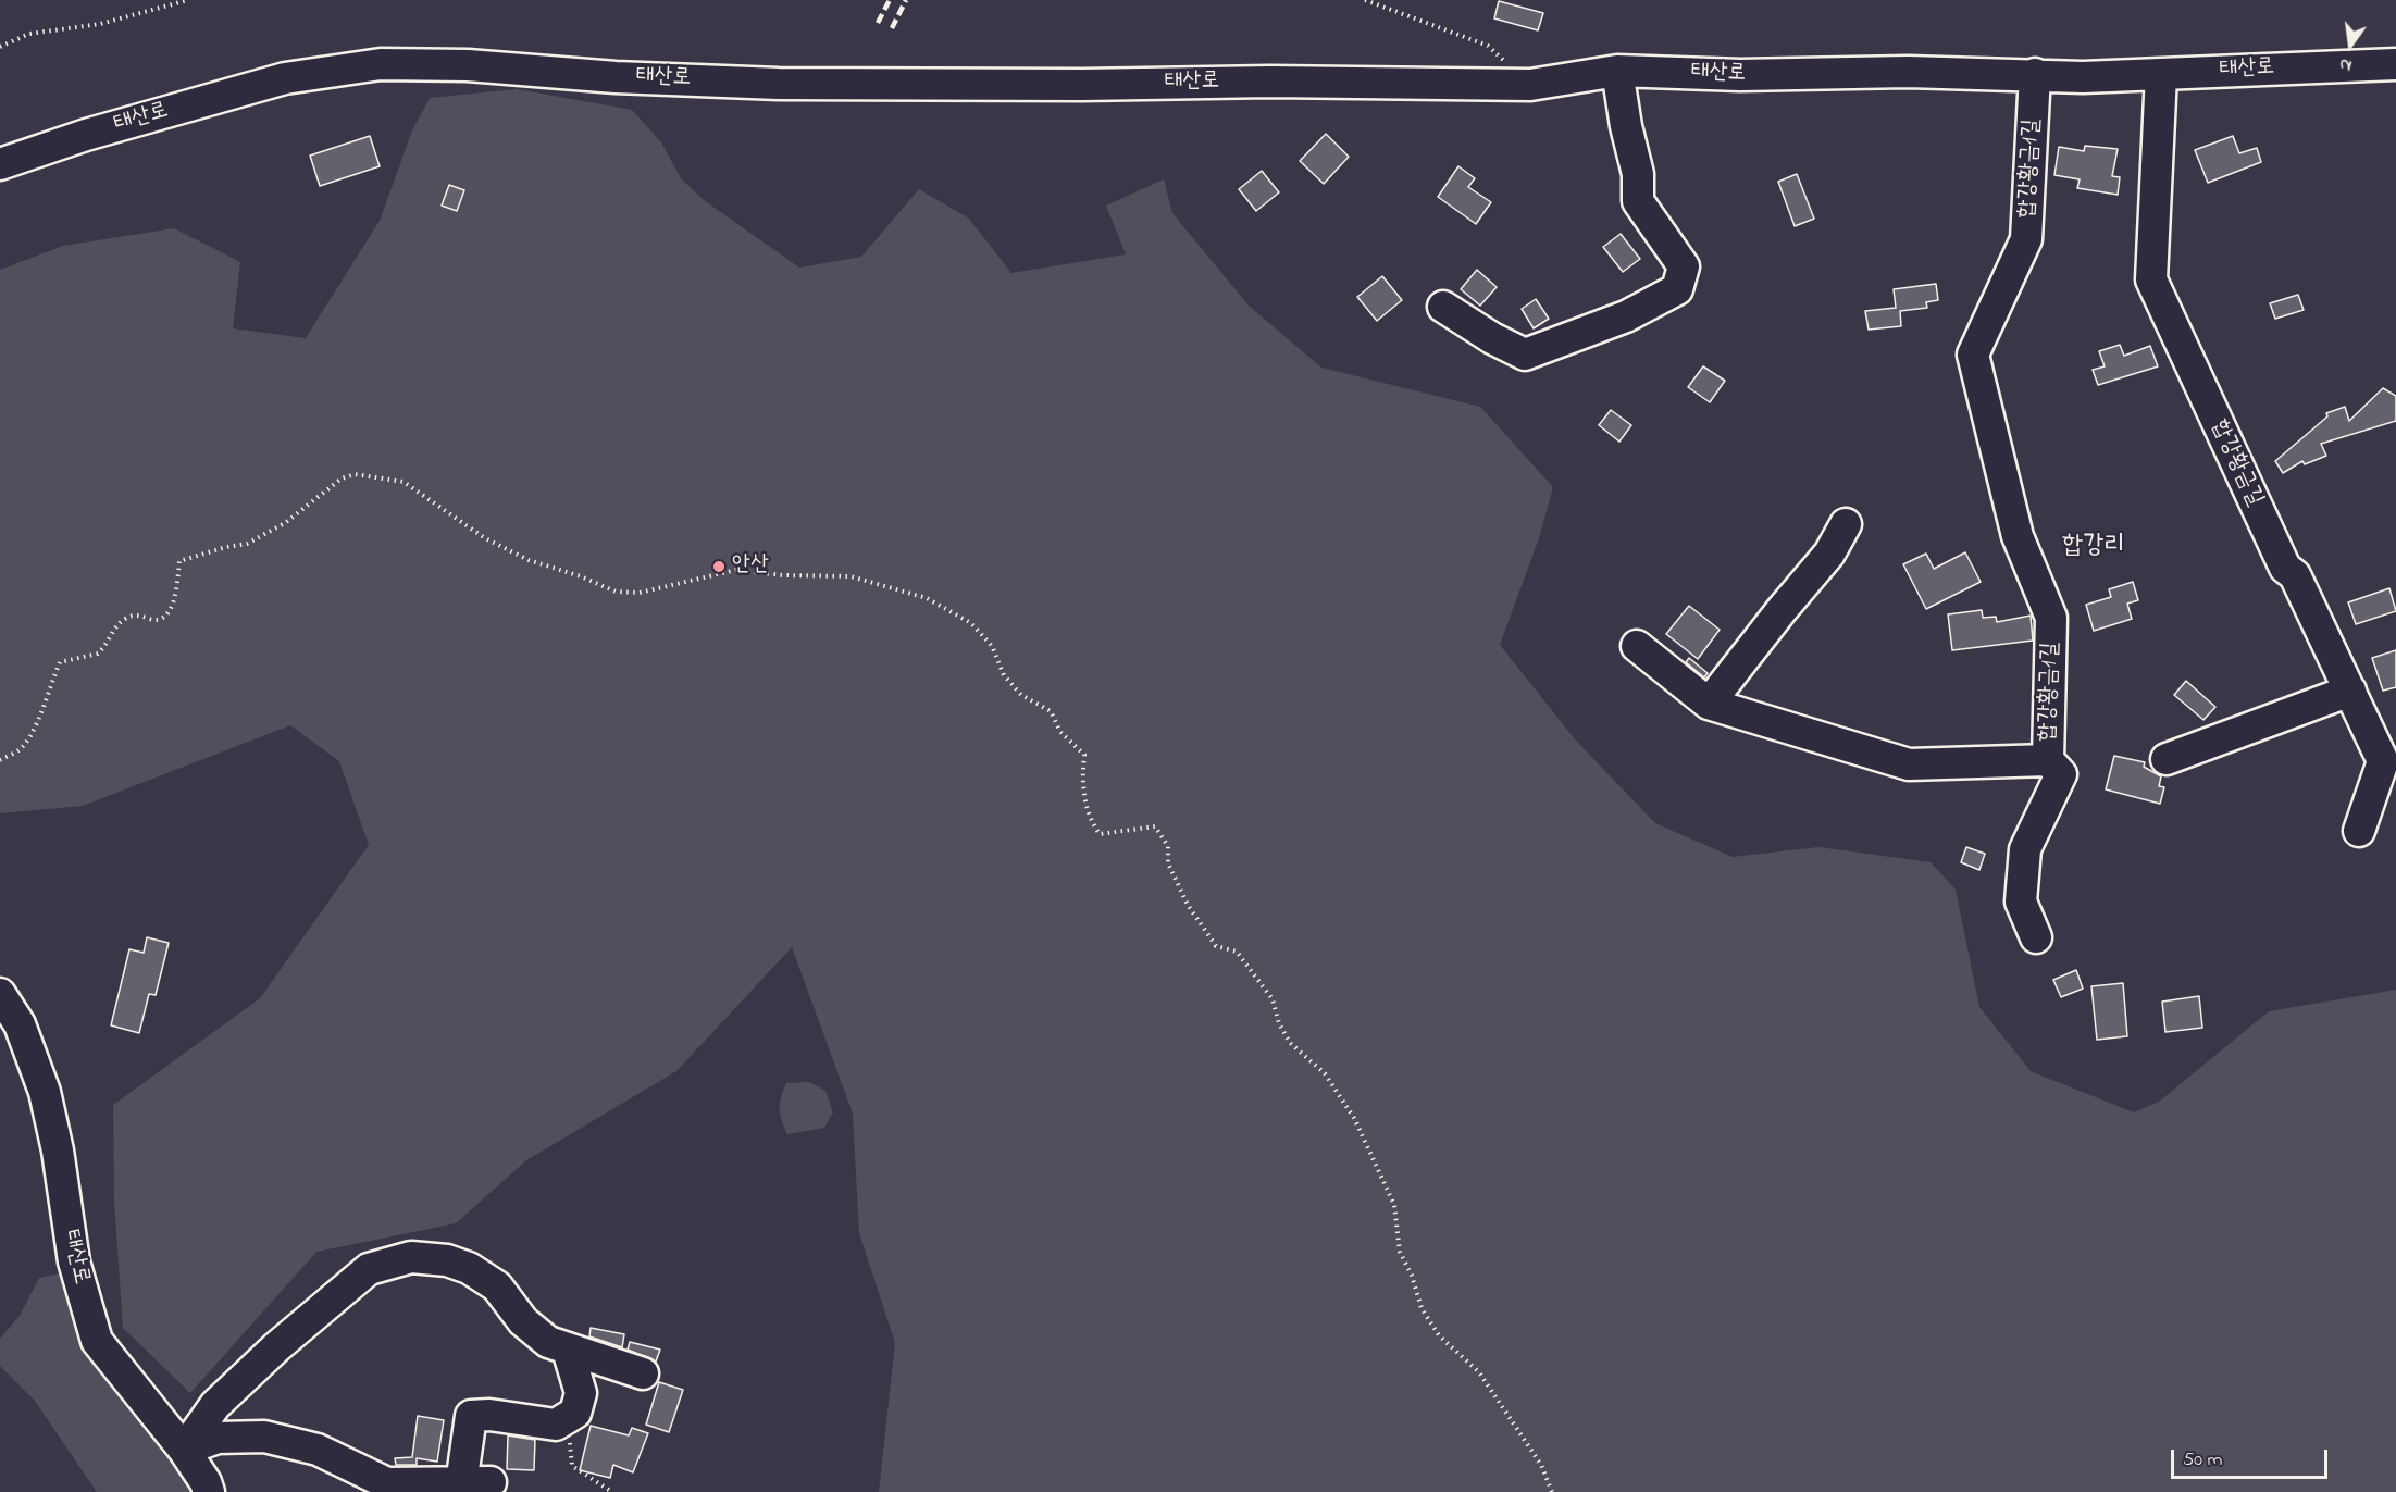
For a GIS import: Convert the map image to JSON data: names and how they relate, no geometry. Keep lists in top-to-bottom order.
{
  "streets": {
    "street": ["태산로", "합강황금1길", "합강황금길"]
  },
  "crossings": [
    ["태산로", "합강황금1길"],
    ["태산로", "합강황금길"]
  ],
  "districts": ["합강리"],
  "places": ["안산"],
  "scale_bar": "50 m",
  "north": "bottom"
}
